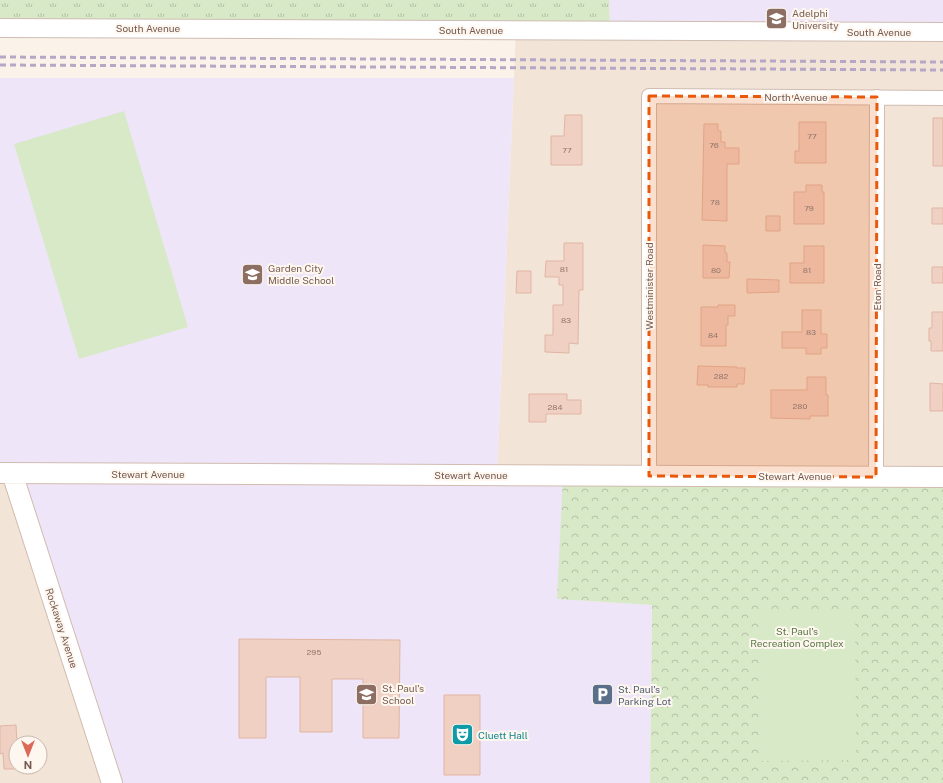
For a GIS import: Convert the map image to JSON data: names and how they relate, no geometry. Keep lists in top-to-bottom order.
{
  "streets": {
    "main road": ["Stewart Avenue", "Rockaway Avenue"],
    "street": [
      "South Avenue",
      "North Avenue",
      "Westminister Road",
      "Eton Road"
    ]
  },
  "crossings": [
    ["North Avenue", "Westminister Road"],
    ["North Avenue", "Eton Road"],
    ["Westminister Road", "Stewart Avenue"],
    ["Eton Road", "Stewart Avenue"],
    ["Stewart Avenue", "Rockaway Avenue"]
  ],
  "parks": ["St. Paul's Recreation Complex"],
  "places": {
    "school or university": ["Adelphi University", "Garden City Middle School", "St. Paul's School"],
    "parking": ["St. Paul's Parking Lot"],
    "theatre": ["Cluett Hall"]
  },
  "house_numbers": [
    "77",
    "76",
    "77",
    "78",
    "79",
    "81",
    "80",
    "81",
    "83",
    "83",
    "84",
    "282",
    "280",
    "284",
    "295"
  ],
  "north": "bottom"
}
